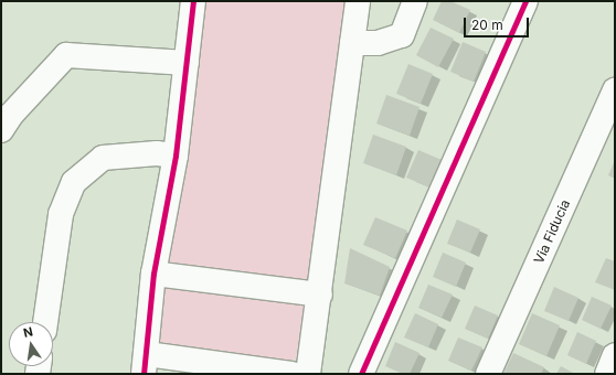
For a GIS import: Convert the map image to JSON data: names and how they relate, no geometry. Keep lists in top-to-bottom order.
{
  "streets": {
    "street": ["Via Fiducia"]
  },
  "scale_bar": "20 m",
  "north": "top"
}
